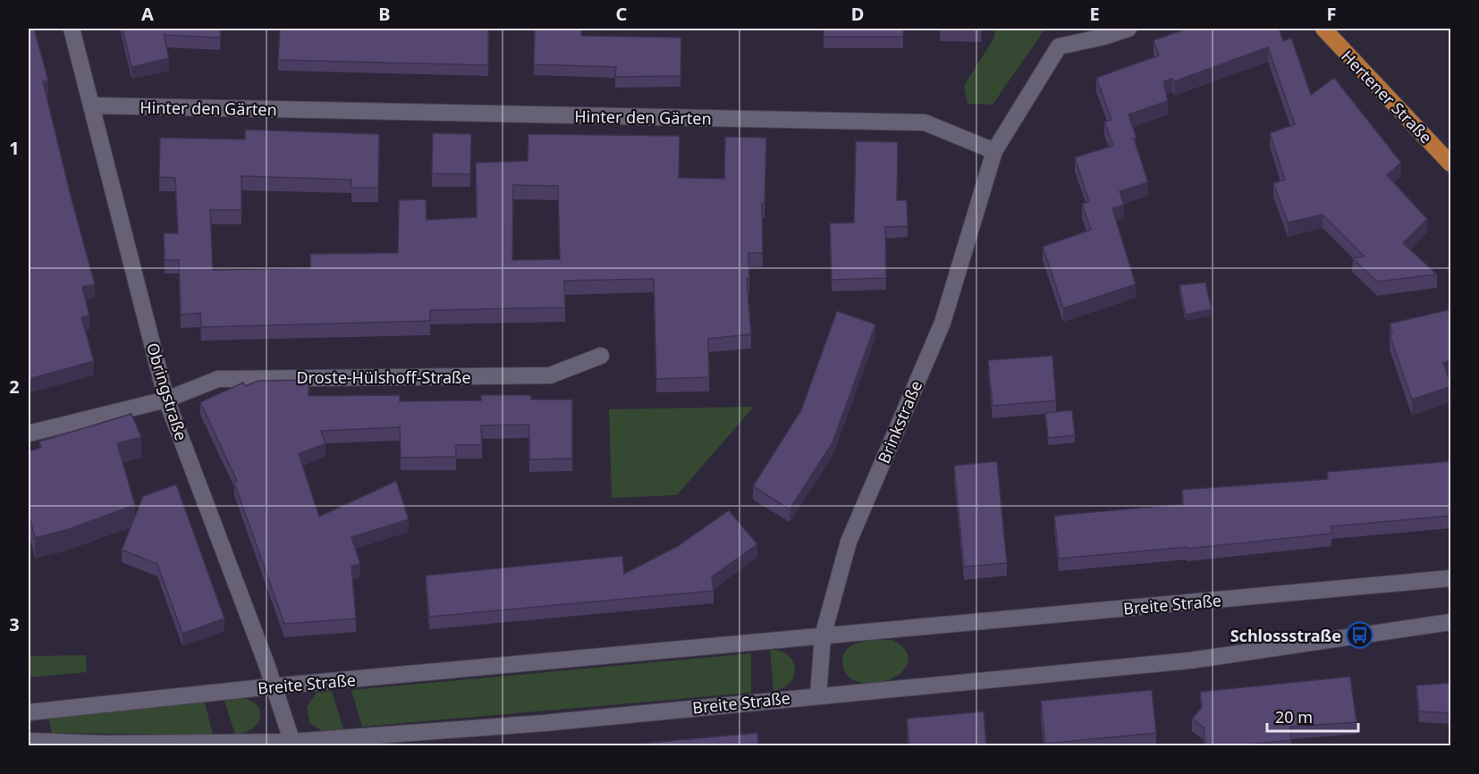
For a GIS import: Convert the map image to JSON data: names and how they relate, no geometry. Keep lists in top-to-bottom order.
{
  "streets": {
    "main road": ["Hertener Straße"],
    "street": [
      "Hinter den Gärten",
      "Droste-Hülshoff-Straße",
      "Obringstraße",
      "Brinkstraße",
      "Breite Straße"
    ]
  },
  "crossings": [
    ["Hinter den Gärten", "Obringstraße"],
    ["Hinter den Gärten", "Brinkstraße"],
    ["Droste-Hülshoff-Straße", "Obringstraße"],
    ["Obringstraße", "Breite Straße"],
    ["Brinkstraße", "Breite Straße"]
  ],
  "places": {
    "bus stop": ["Schlossstraße"]
  },
  "scale_bar": "20 m",
  "grid": {
    "columns": [
      "A",
      "B",
      "C",
      "D",
      "E",
      "F"
    ],
    "rows": ["1", "2", "3"]
  }
}
